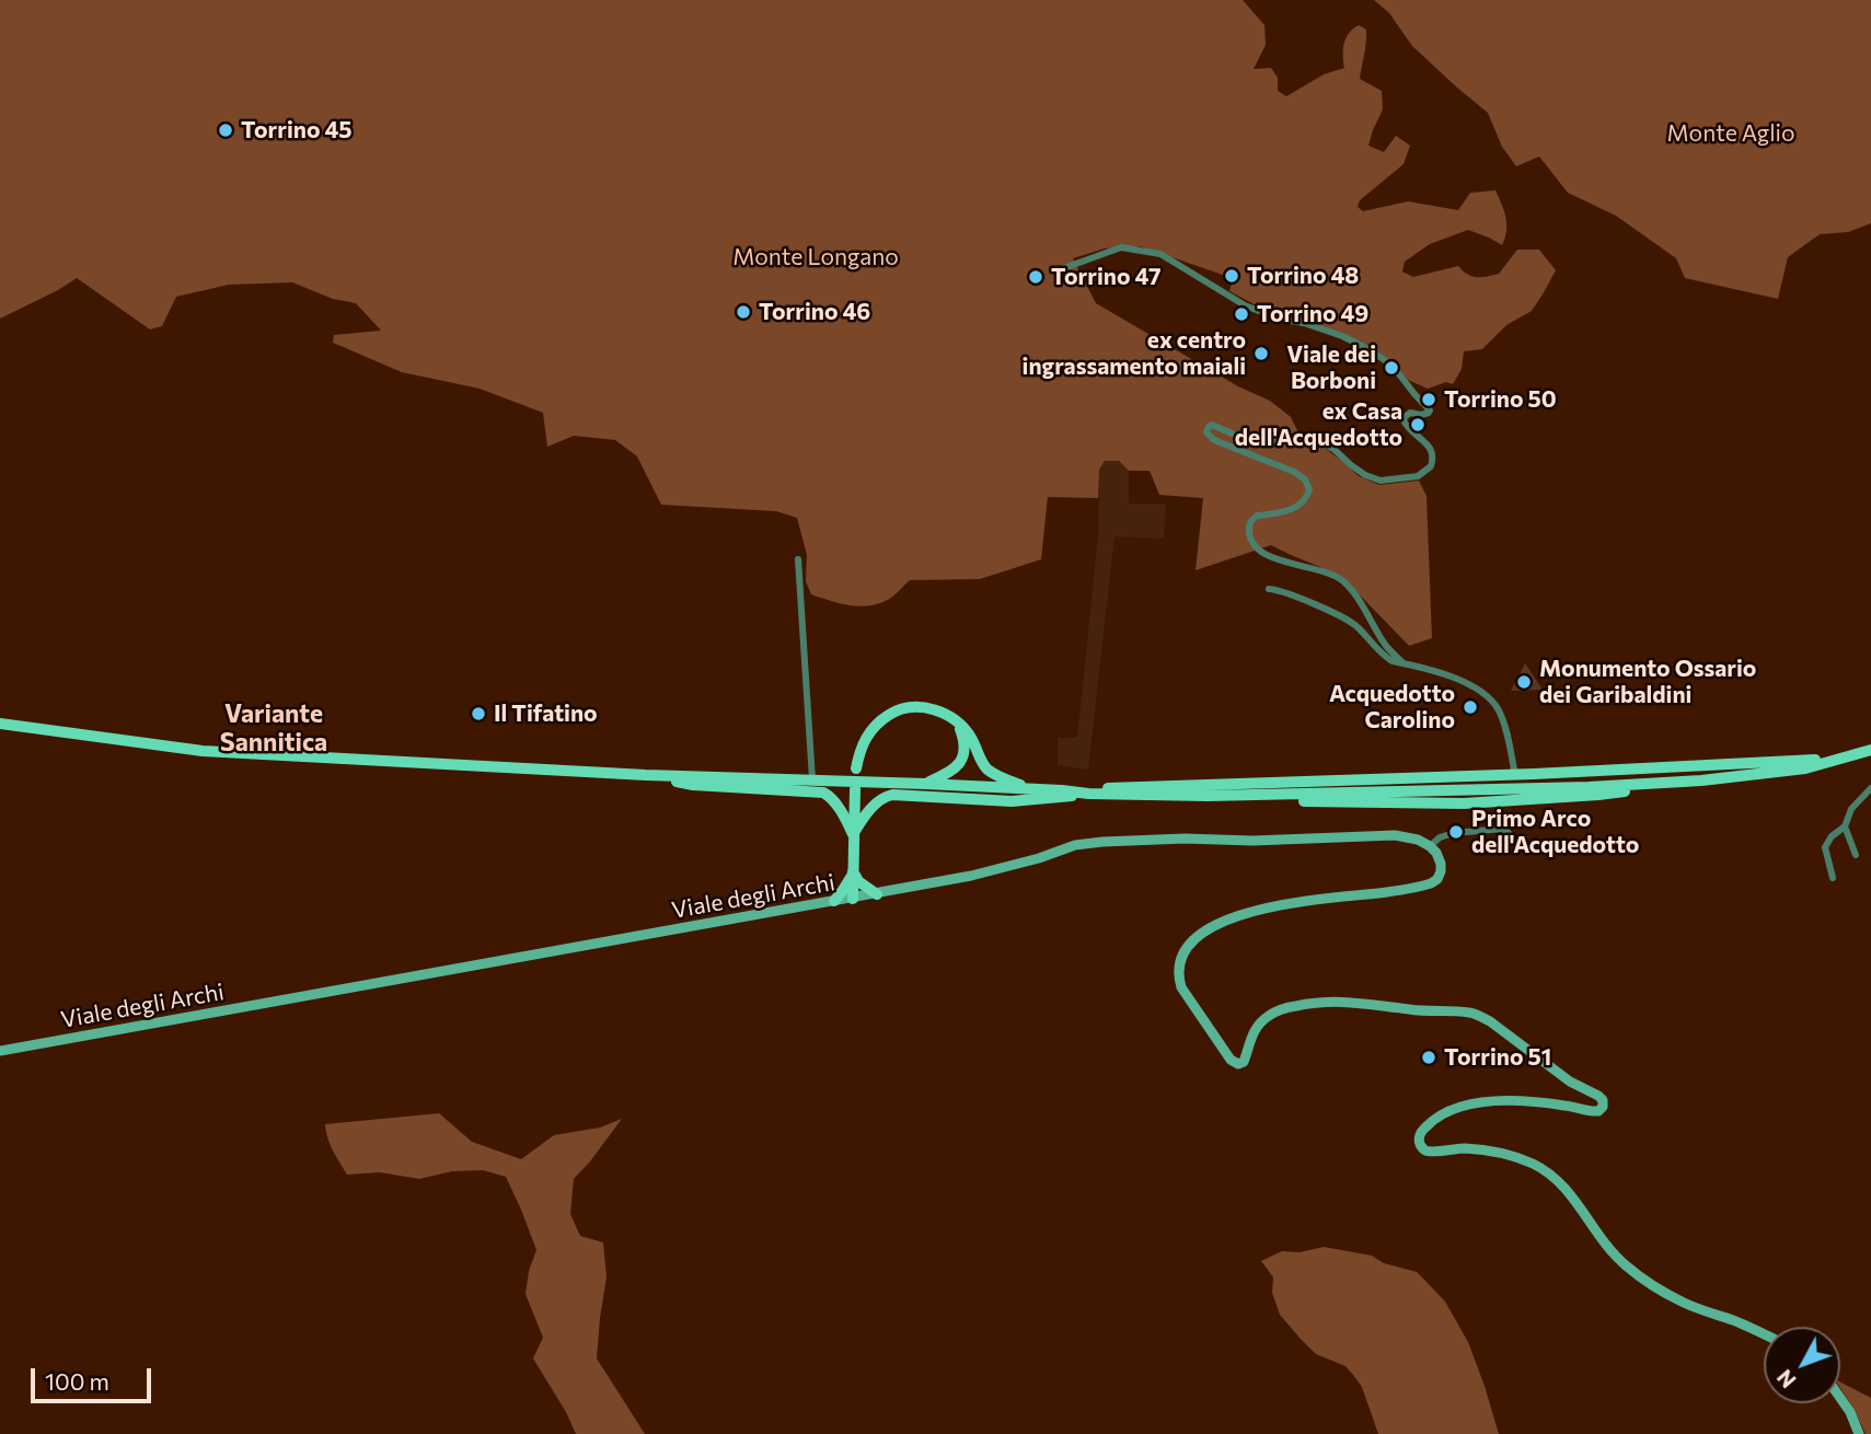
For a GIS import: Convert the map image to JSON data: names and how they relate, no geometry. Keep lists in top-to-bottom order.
{
  "streets": {
    "main road": ["Viale degli Archi"]
  },
  "districts": ["Variante Sannitica"],
  "parks": ["Monte Aglio", "Monte Longano"],
  "places": [
    "Torrino 45",
    "Torrino 48",
    "Torrino 47",
    "Torrino 46",
    "Torrino 49",
    "ex centro ingrassamento maiali",
    "Viale dei Borboni",
    "Torrino 50",
    "ex Casa dell'Acquedotto",
    "Monumento Ossario dei Garibaldini",
    "Acquedotto Carolino",
    "Il Tifatino",
    "Primo Arco dell'Acquedotto",
    "Torrino 51"
  ],
  "scale_bar": "100 m",
  "north": "bottom left"
}
